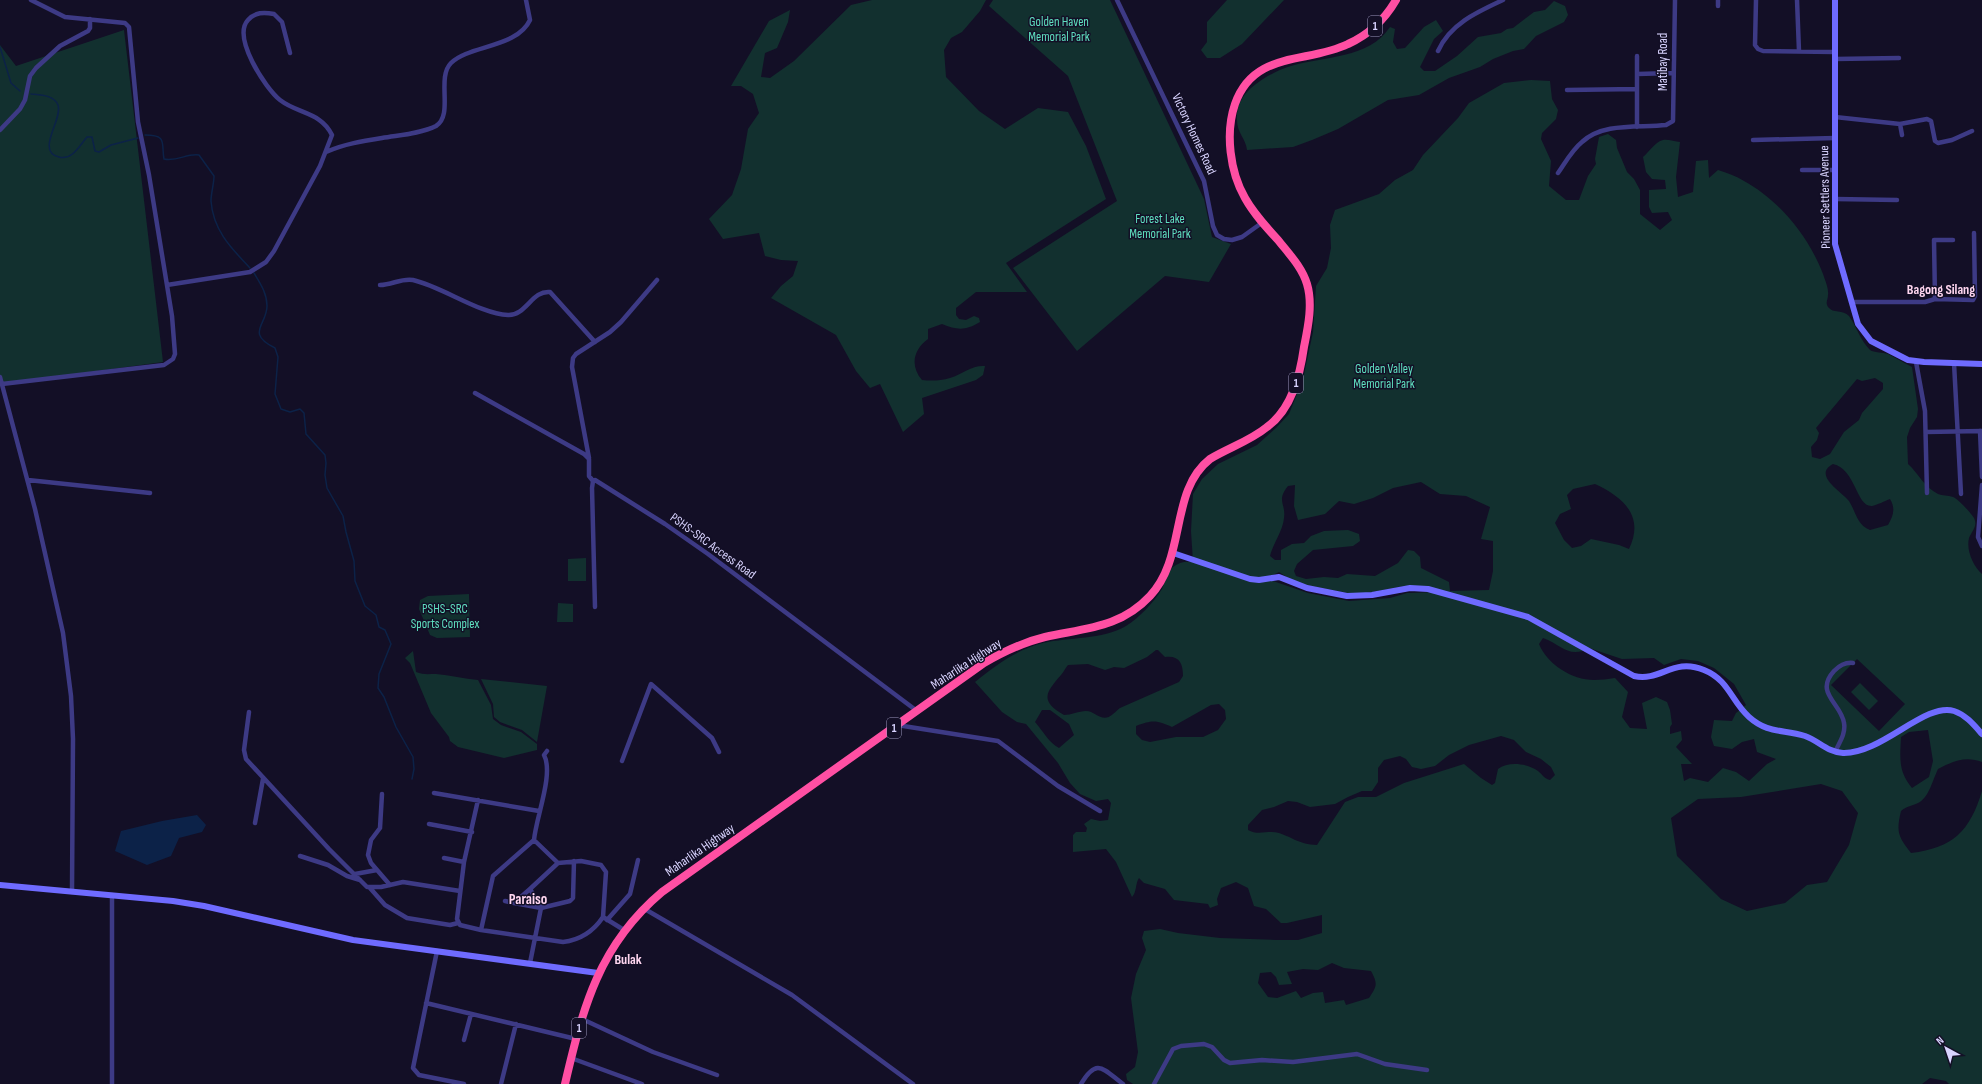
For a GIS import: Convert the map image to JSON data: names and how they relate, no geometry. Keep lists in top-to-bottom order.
{
  "streets": {
    "highway": ["1", "Maharlika Highway"],
    "main road": ["Pioneer Settlers Avenue"],
    "street": ["Matibay Road", "Victory Homes Road", "PSHS-SRC Access Road"]
  },
  "crossings": [
    ["1", "Victory Homes Road"],
    ["1", "Maharlika Highway"],
    ["Victory Homes Road", "Maharlika Highway"],
    ["PSHS-SRC Access Road", "Maharlika Highway"]
  ],
  "districts": ["Bagong Silang", "Paraiso", "Bulak"],
  "parks": [
    "Golden Haven Memorial Park",
    "Forest Lake Memorial Park",
    "Golden Valley Memorial Park",
    "PSHS-SRC Sports Complex"
  ],
  "north": "top left"
}
